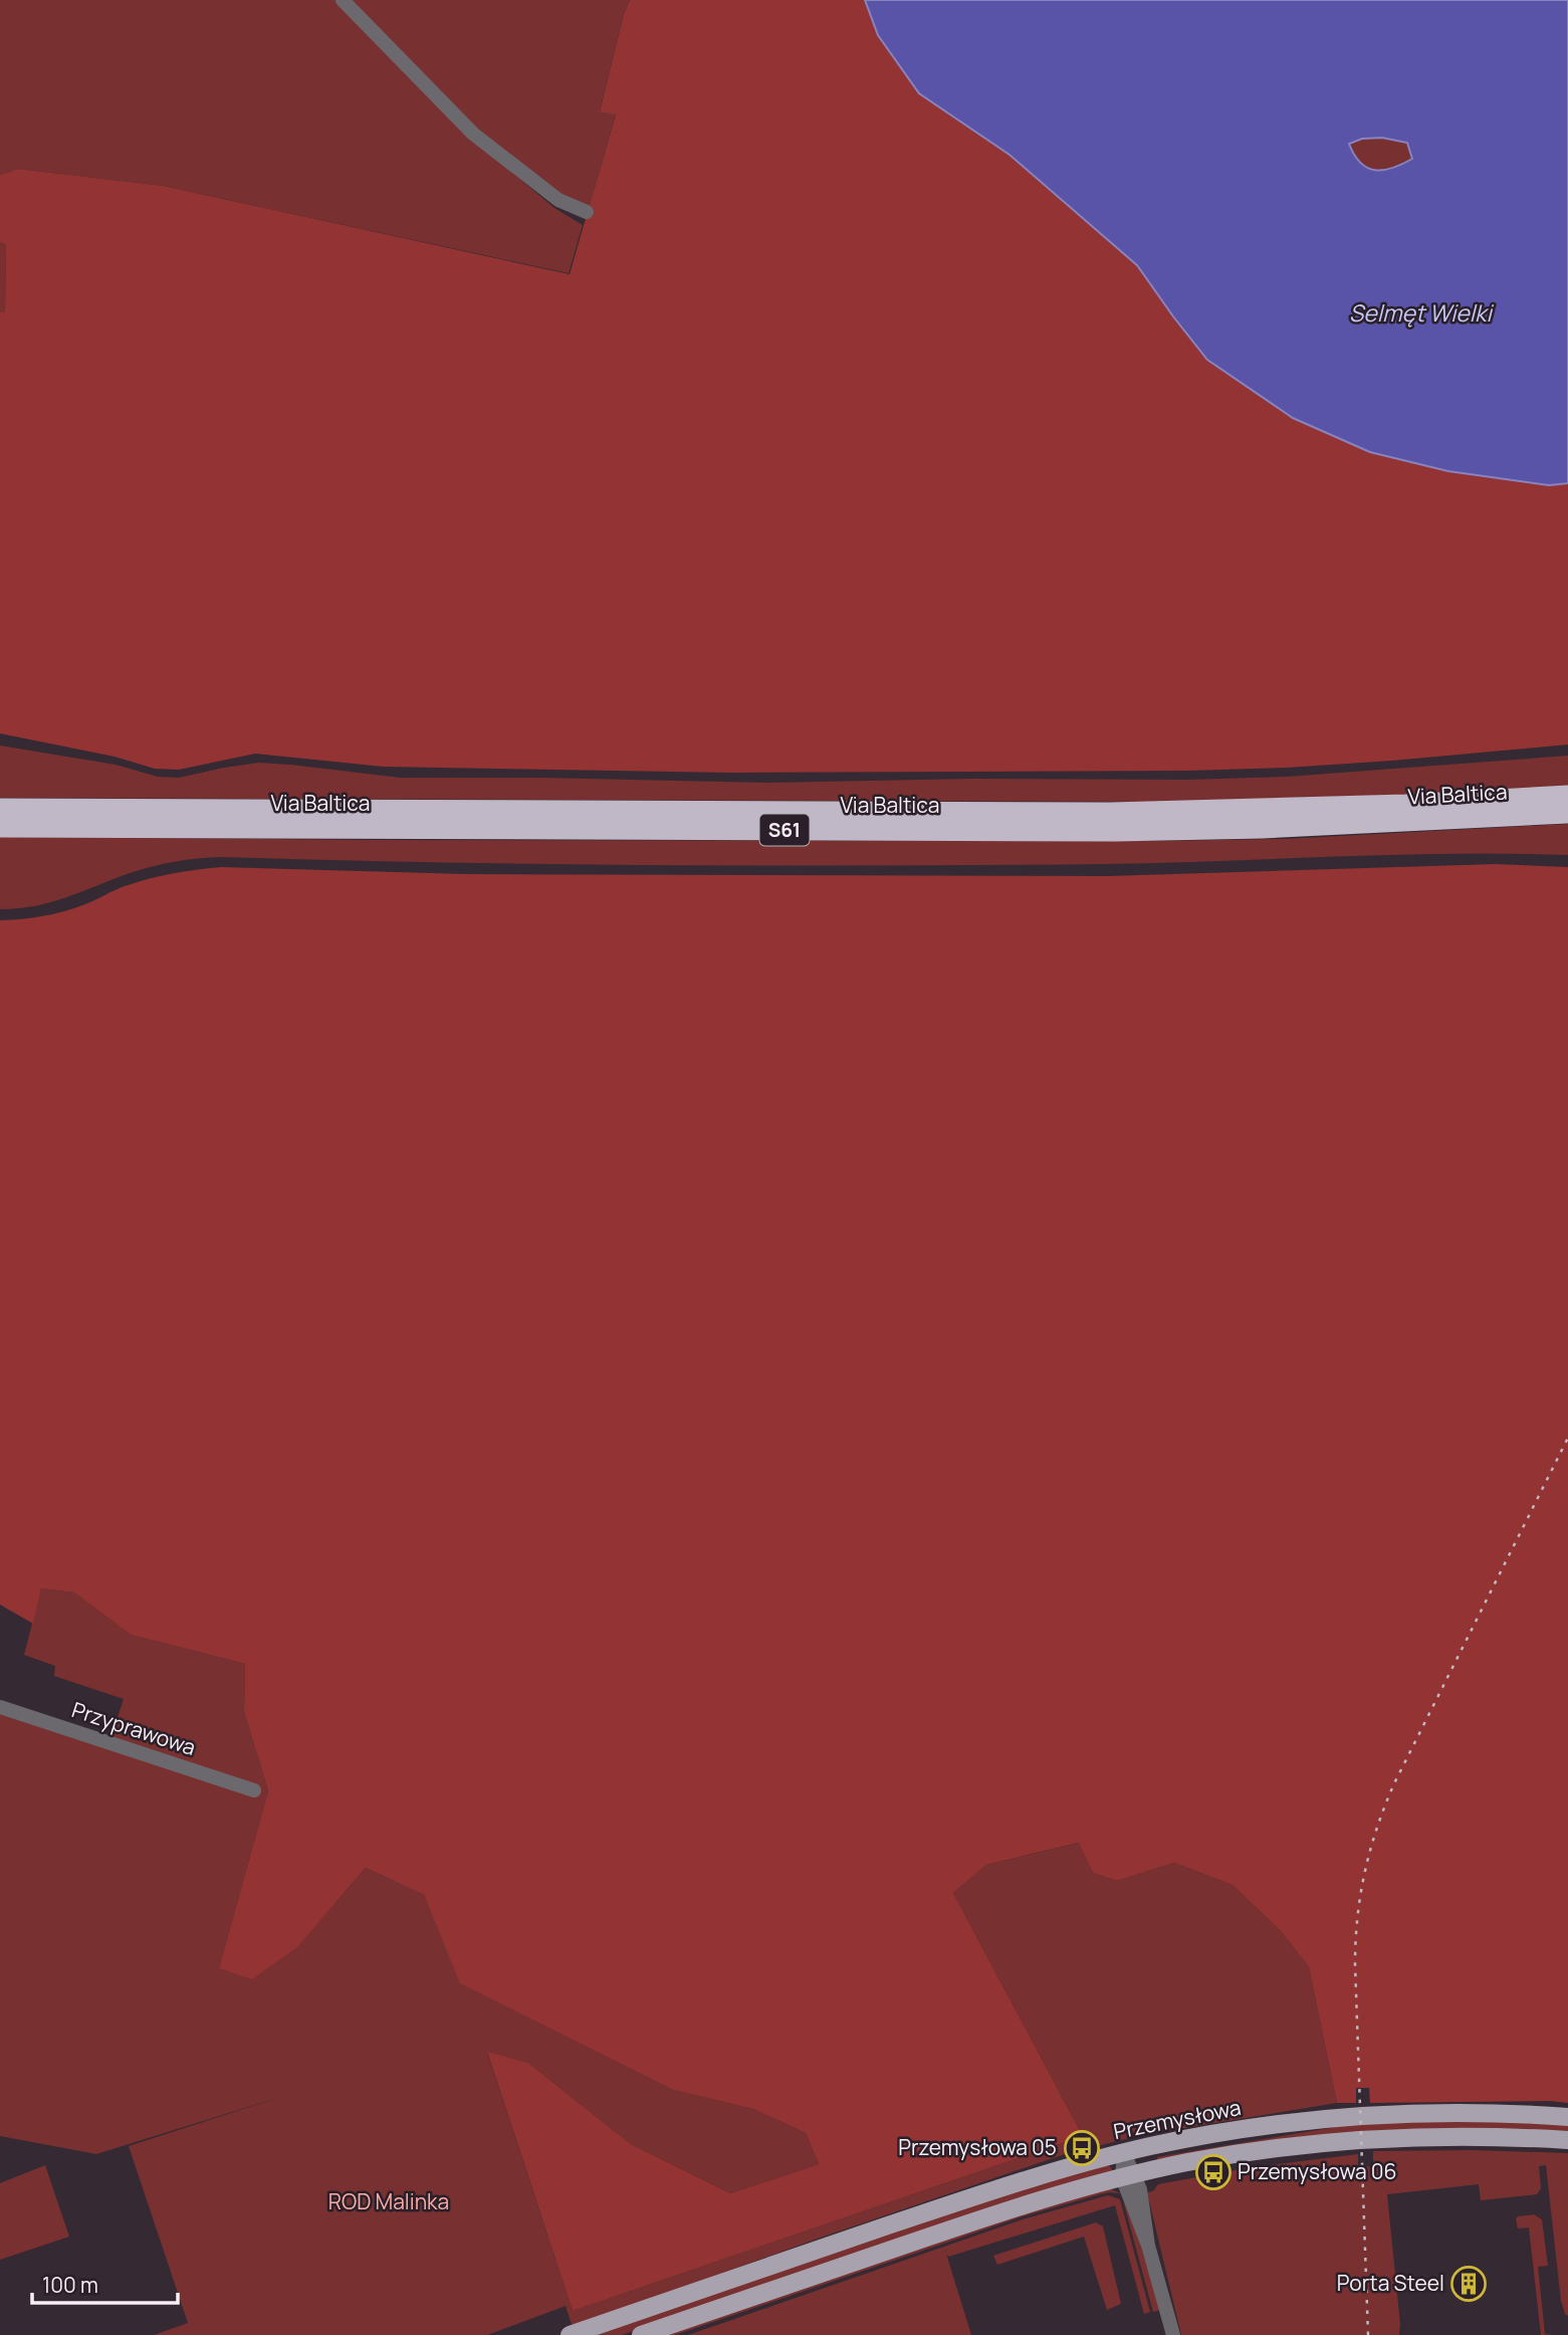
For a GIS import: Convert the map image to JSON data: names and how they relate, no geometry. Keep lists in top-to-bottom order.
{
  "streets": {
    "highway": ["Via Baltica", "S61"],
    "main road": ["Przemysłowa"],
    "street": ["Przyprawowa"]
  },
  "water": ["Selmęt Wielki"],
  "parks": ["ROD Malinka"],
  "places": {
    "bus stop": ["Przemysłowa 05", "Przemysłowa 06"],
    "building": ["Porta Steel"]
  },
  "scale_bar": "100 m"
}
